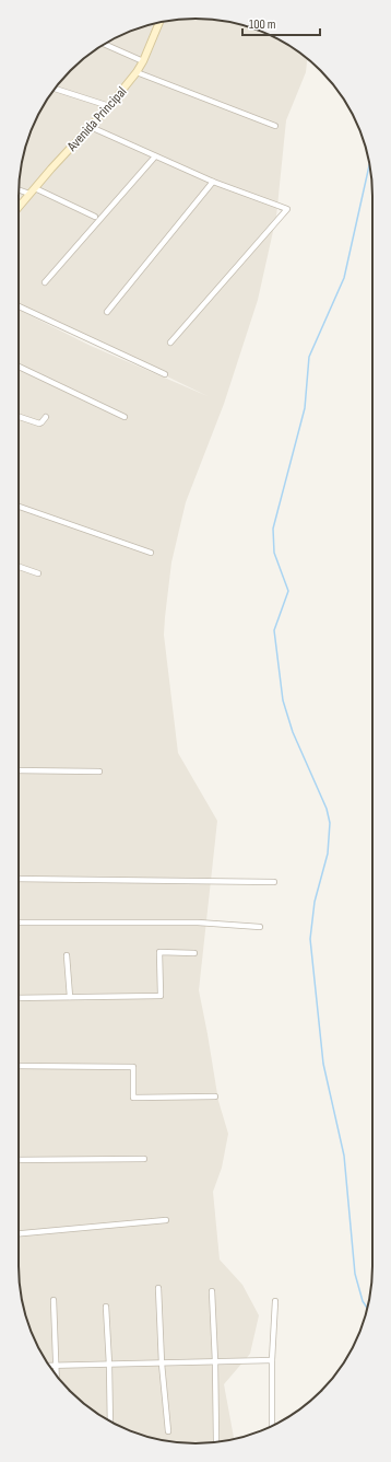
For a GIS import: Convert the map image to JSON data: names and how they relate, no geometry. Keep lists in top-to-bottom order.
{
  "streets": {
    "street": ["Avenida Principal"]
  },
  "scale_bar": "100 m"
}
